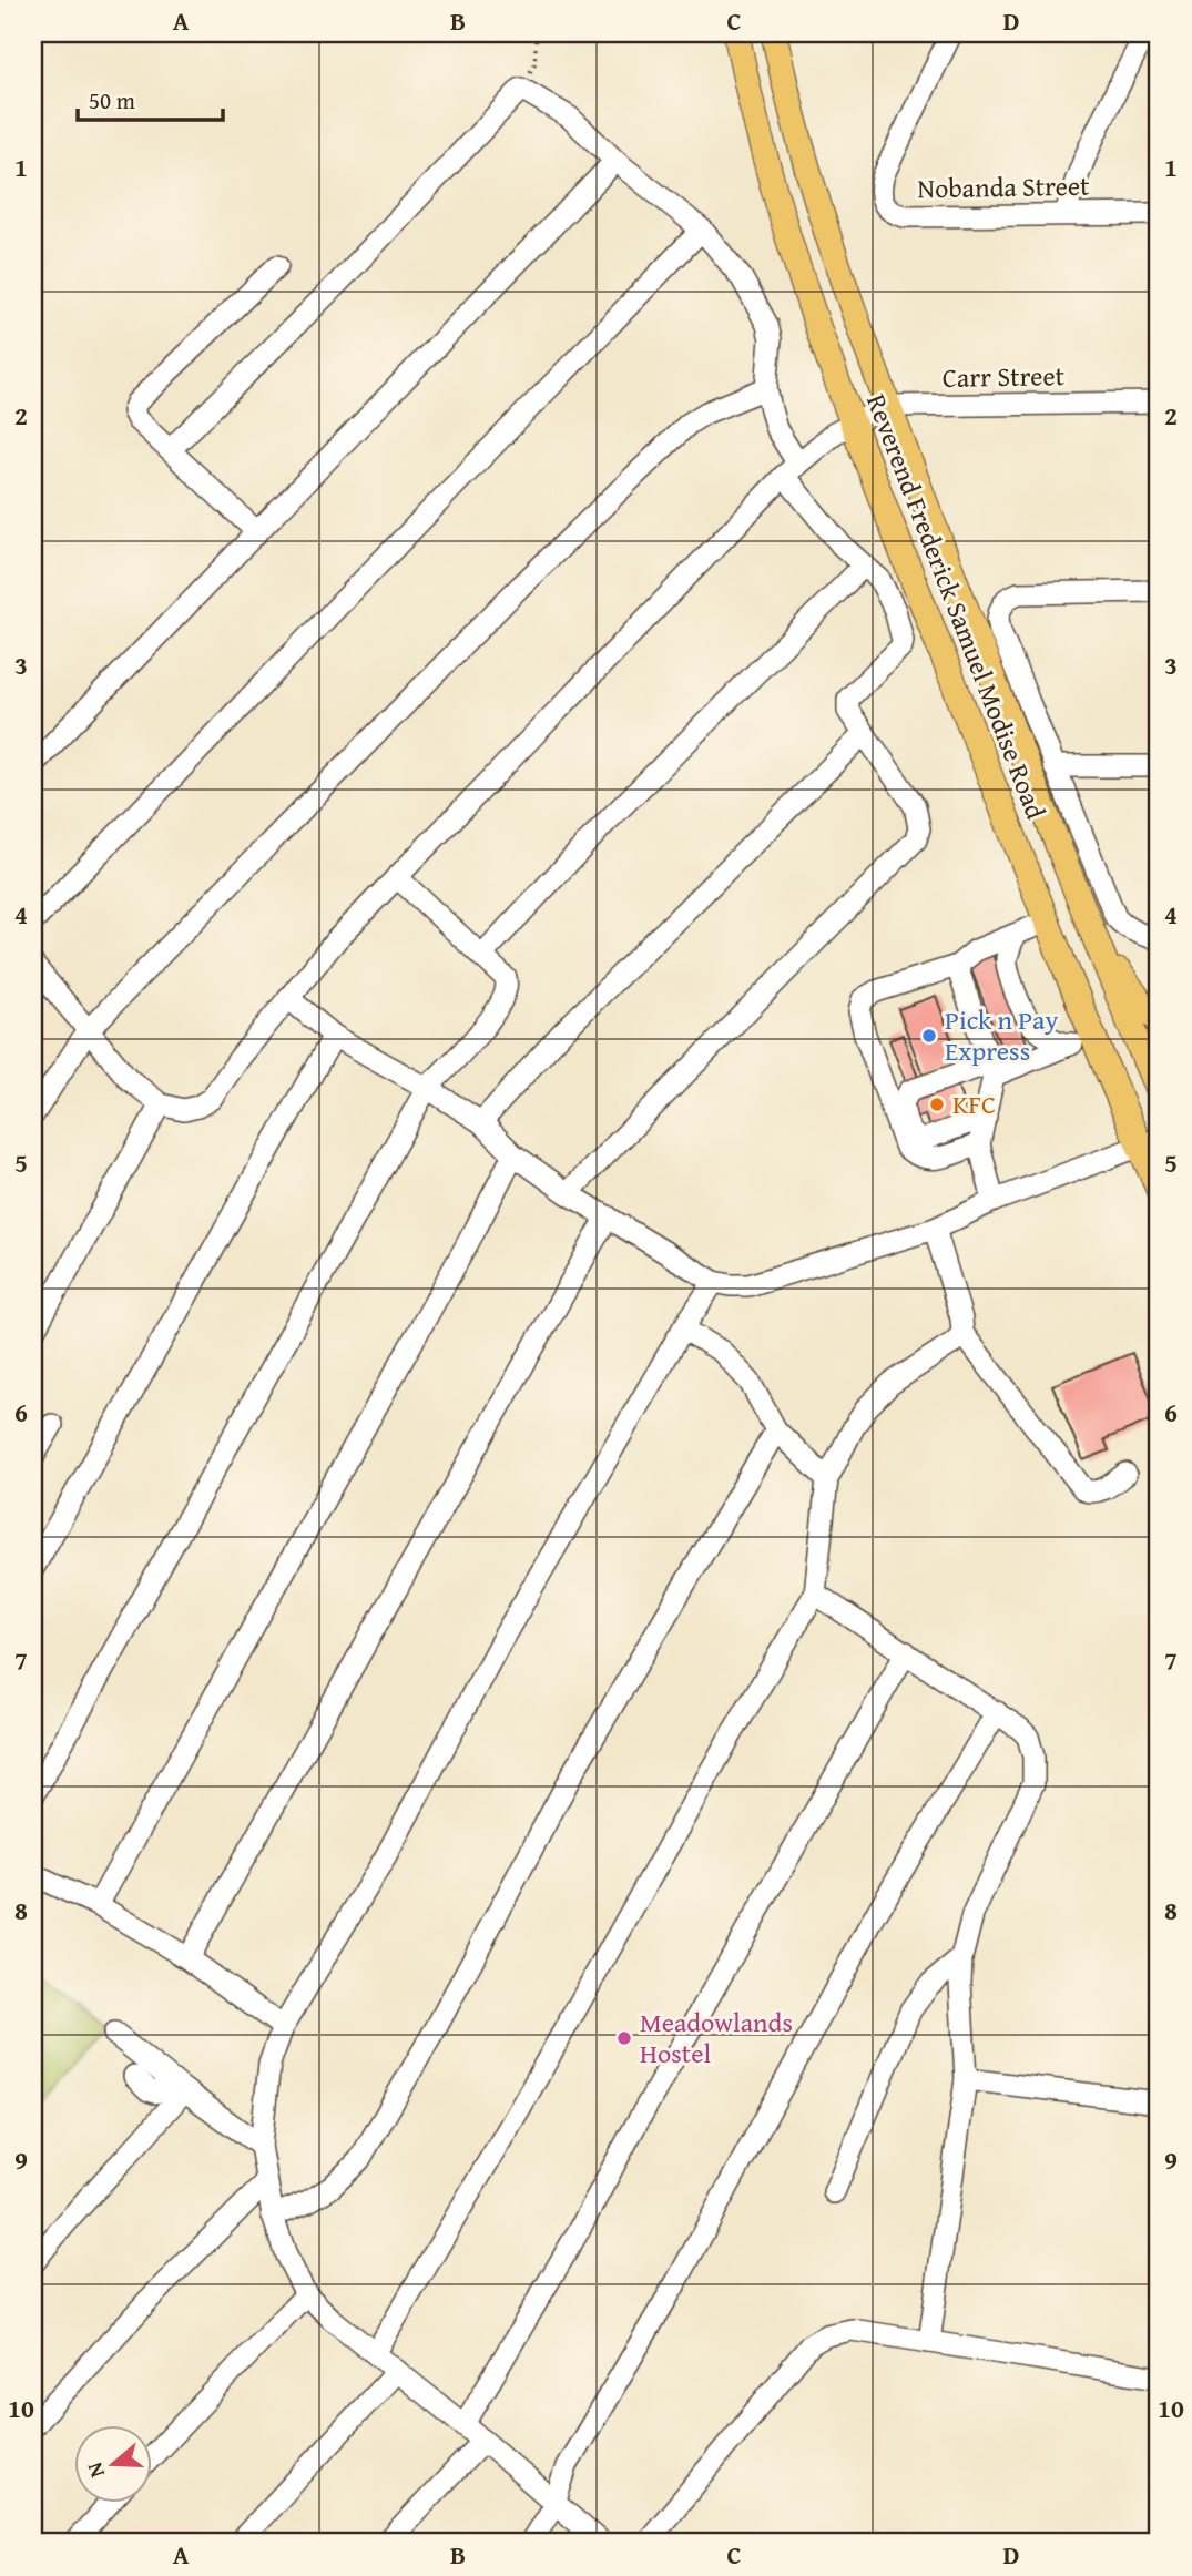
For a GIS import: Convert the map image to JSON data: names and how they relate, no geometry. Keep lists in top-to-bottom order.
{
  "streets": {
    "main road": ["Reverend Frederick Samuel Modise Road"],
    "street": ["Nobanda Street", "Carr Street"]
  },
  "crossings": [
    ["Carr Street", "Reverend Frederick Samuel Modise Road"]
  ],
  "places": ["Pick n Pay Express", "KFC", "Meadowlands Hostel"],
  "scale_bar": "50 m",
  "north": "left",
  "grid": {
    "columns": [
      "A",
      "B",
      "C",
      "D"
    ],
    "rows": [
      "1",
      "2",
      "3",
      "4",
      "5",
      "6",
      "7",
      "8",
      "9",
      "10"
    ]
  }
}
